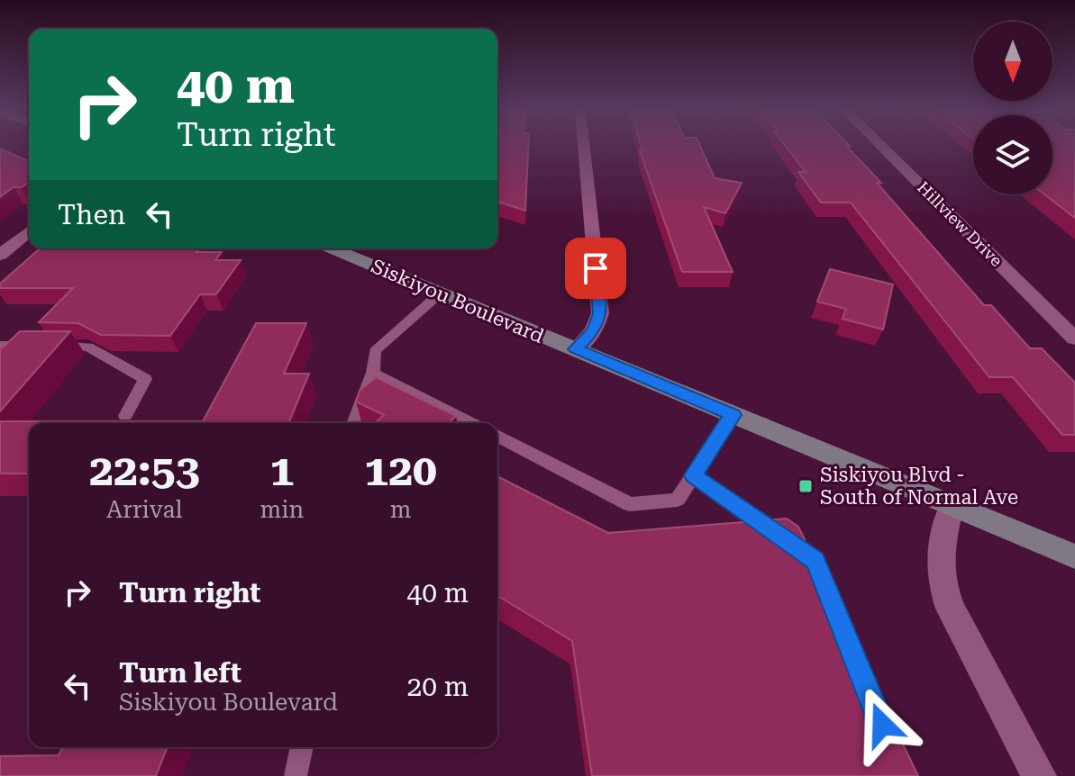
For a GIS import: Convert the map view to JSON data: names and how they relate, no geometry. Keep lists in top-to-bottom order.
{
  "streets": {
    "main road": ["Siskiyou Boulevard"],
    "street": ["Hillview Drive"]
  },
  "places": {
    "transit": ["Siskiyou Blvd - South of Normal Ave"]
  },
  "north": "bottom",
  "page": {
    "turn": ["40 m", "Turn right"],
    "then": "Then",
    "eta": [
      "22:53",
      "Arrival",
      "1",
      "min",
      "120",
      "m"
    ],
    "list": [
      {
        "name": "Turn right",
        "value": "40 m"
      },
      {
        "name": "Turn left",
        "note": "Siskiyou Boulevard",
        "value": "20 m"
      }
    ]
  }
}
